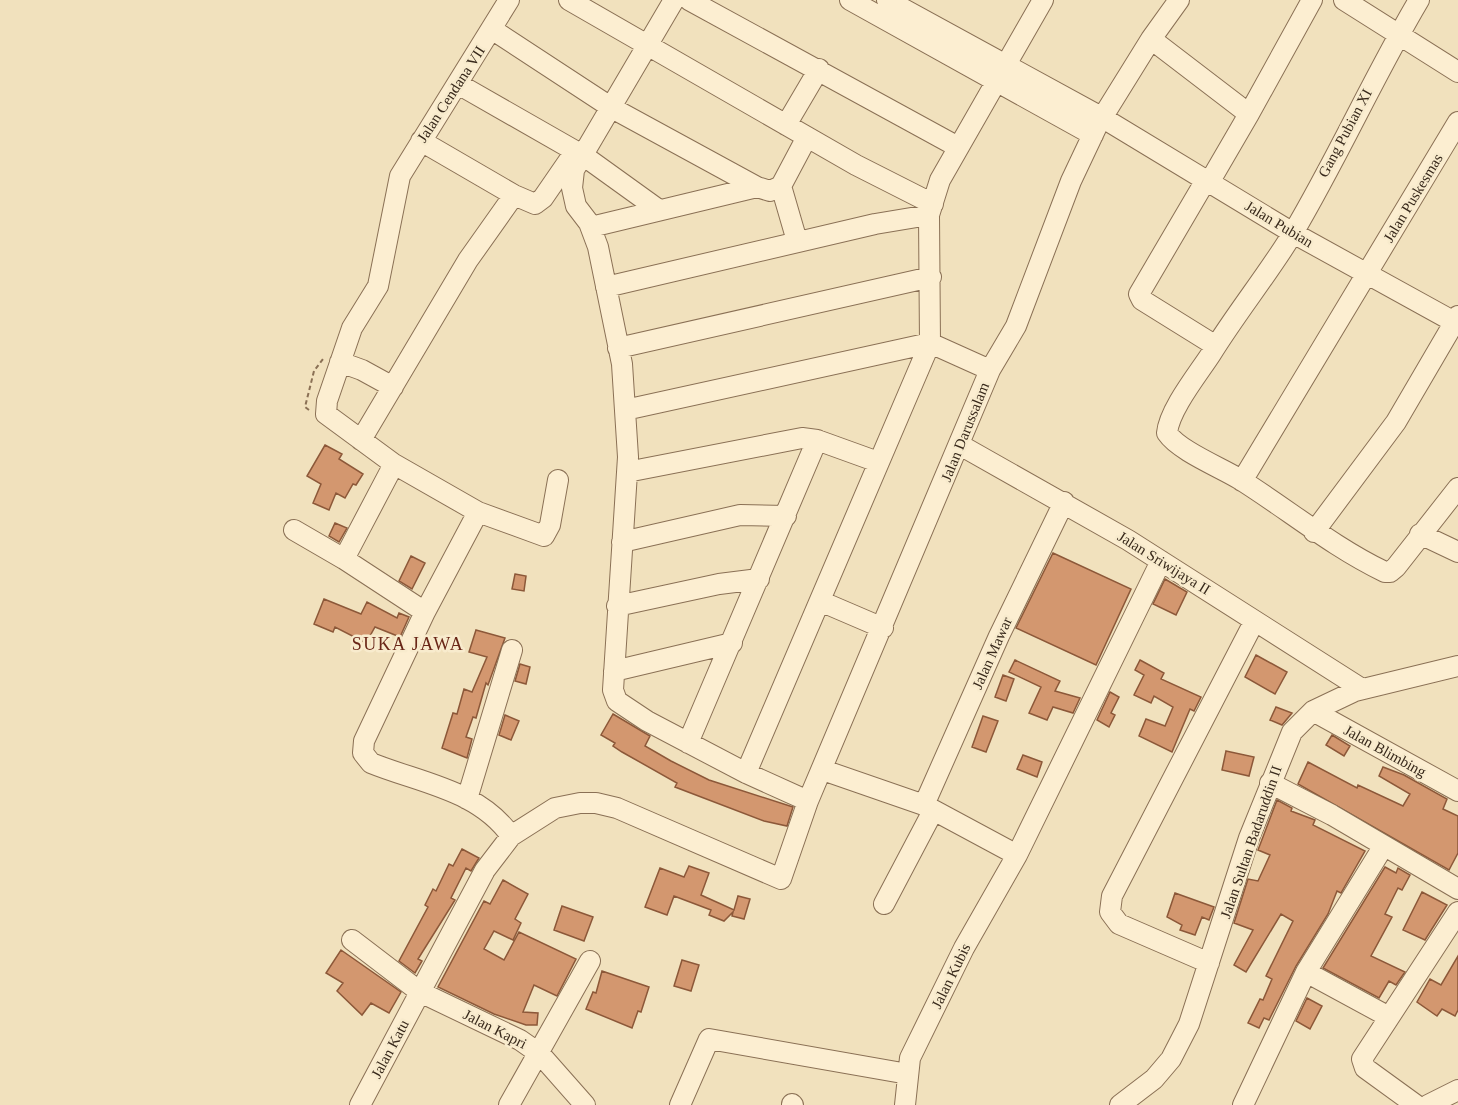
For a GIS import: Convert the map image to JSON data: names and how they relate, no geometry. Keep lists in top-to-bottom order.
{
  "streets": {
    "street": [
      "Jalan Cendana VII",
      "Gang Pubian XI",
      "Jalan Puskesmas",
      "Jalan Pubian",
      "Jalan Darussalam",
      "Jalan Sriwijaya II",
      "Jalan Mawar",
      "Jalan Blimbing",
      "Jalan Sultan Badaruddin II",
      "Jalan Kubis",
      "Jalan Kapri",
      "Jalan Katu"
    ]
  },
  "crossings": [
    ["Gang Pubian XI", "Jalan Puskesmas"],
    ["Gang Pubian XI", "Jalan Pubian"],
    ["Jalan Puskesmas", "Jalan Pubian"],
    ["Jalan Pubian", "Jalan Darussalam"],
    ["Jalan Darussalam", "Jalan Sriwijaya II"],
    ["Jalan Darussalam", "Jalan Katu"],
    ["Jalan Sriwijaya II", "Jalan Mawar"],
    ["Jalan Sriwijaya II", "Jalan Sultan Badaruddin II"],
    ["Jalan Sriwijaya II", "Jalan Kubis"],
    ["Jalan Blimbing", "Jalan Sultan Badaruddin II"],
    ["Jalan Kapri", "Jalan Katu"]
  ],
  "districts": ["SUKA JAWA"]
}
